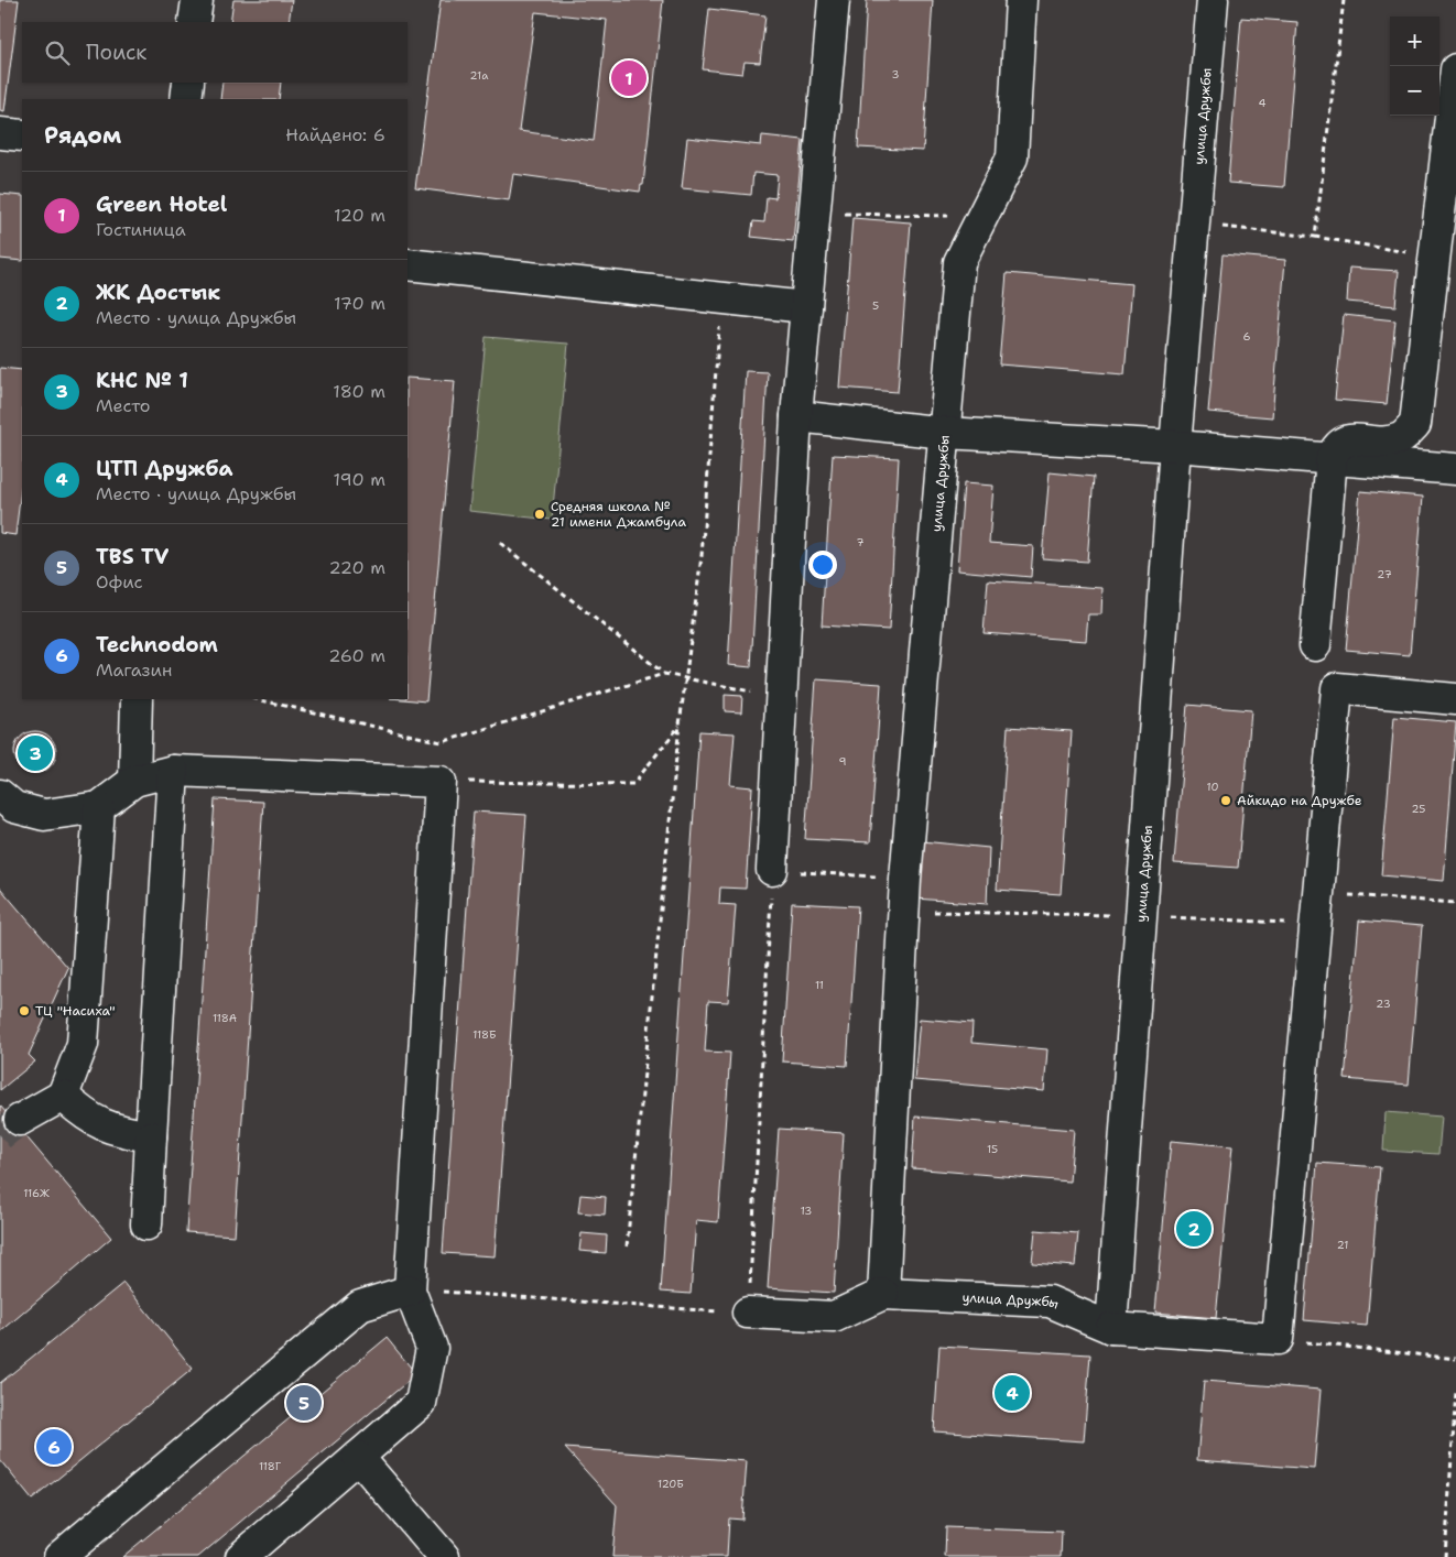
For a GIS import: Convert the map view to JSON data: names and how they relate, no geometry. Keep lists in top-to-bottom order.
{
  "streets": {
    "street": ["улица Дружбы"]
  },
  "places": ["Средняя школа № 21 имени Джамбула", "Айкидо на Дружбе", "ТЦ \"Насиха\""],
  "house_numbers": [
    "3",
    "21а",
    "4",
    "5",
    "6",
    "7",
    "27",
    "9",
    "10",
    "25",
    "11",
    "23",
    "118А",
    "118Б",
    "15",
    "116Ж",
    "13",
    "21",
    "118Г",
    "120Б"
  ],
  "page": {
    "map_buttons": ["+", "−"],
    "search": "Поиск",
    "pins": [
      "1",
      "3",
      "2",
      "4",
      "5",
      "6"
    ],
    "heading": ["Рядом", "Найдено: 6"],
    "list": [
      {
        "mark": "1",
        "name": "Green Hotel",
        "note": "Гостиница",
        "value": "120 m"
      },
      {
        "mark": "2",
        "name": "ЖК Достык",
        "note": "Место · улица Дружбы",
        "value": "170 m"
      },
      {
        "mark": "3",
        "name": "КНС № 1",
        "note": "Место",
        "value": "180 m"
      },
      {
        "mark": "4",
        "name": "ЦТП Дружба",
        "note": "Место · улица Дружбы",
        "value": "190 m"
      },
      {
        "mark": "5",
        "name": "TBS TV",
        "note": "Офис",
        "value": "220 m"
      },
      {
        "mark": "6",
        "name": "Technodom",
        "note": "Магазин",
        "value": "260 m"
      }
    ]
  }
}
